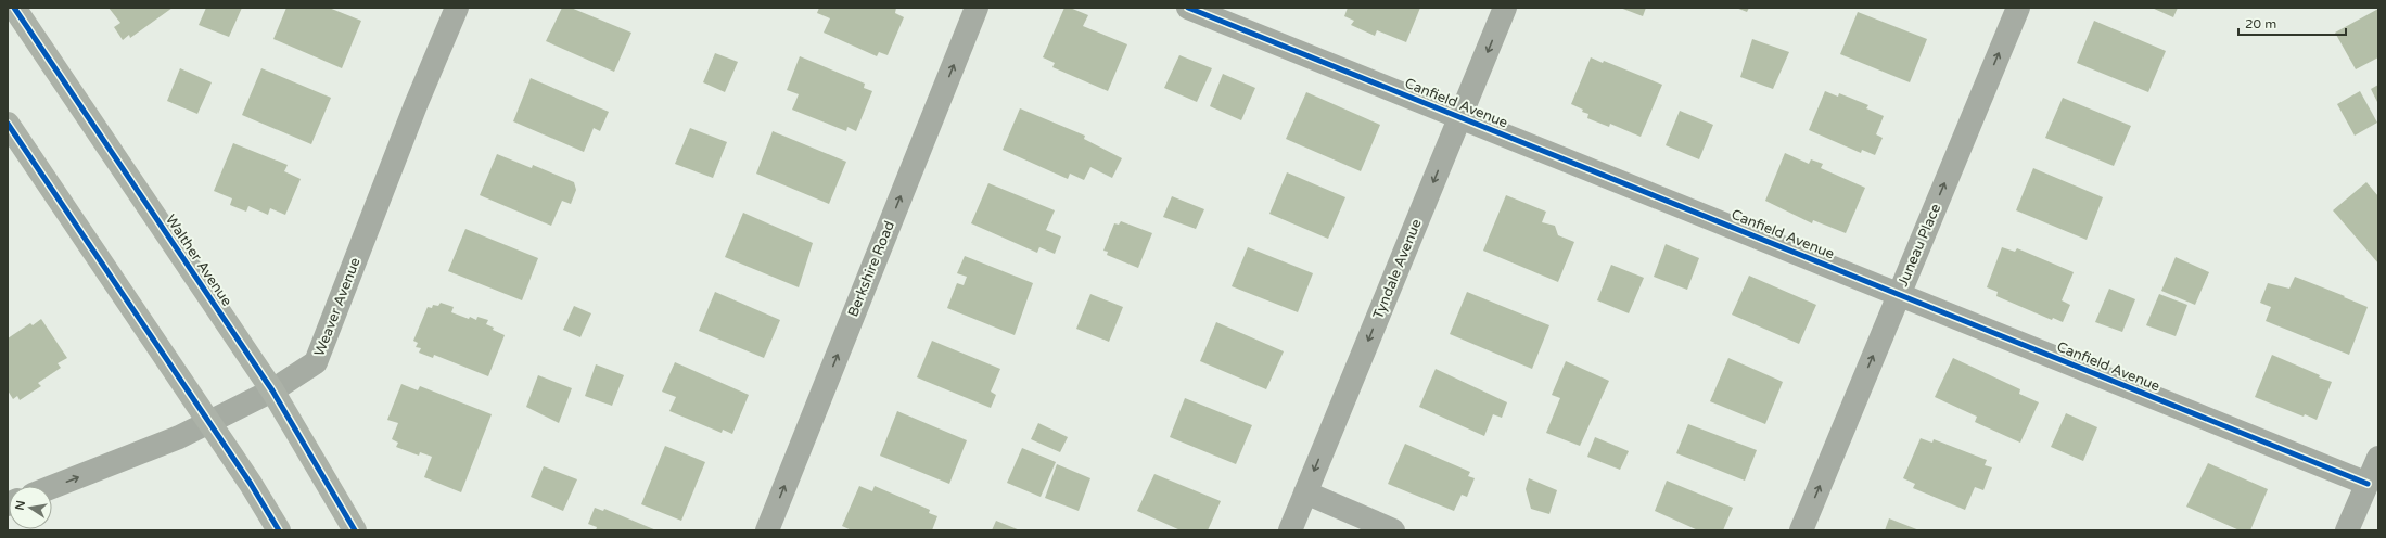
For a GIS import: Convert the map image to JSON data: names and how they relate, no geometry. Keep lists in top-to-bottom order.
{
  "streets": {
    "main road": ["Walther Avenue"],
    "street": [
      "Canfield Avenue",
      "Juneau Place",
      "Berkshire Road",
      "Tyndale Avenue",
      "Weaver Avenue"
    ]
  },
  "crossings": [
    ["Canfield Avenue", "Juneau Place"],
    ["Canfield Avenue", "Tyndale Avenue"],
    ["Walther Avenue", "Weaver Avenue"]
  ],
  "one_way": ["Juneau Place", "Berkshire Road", "Tyndale Avenue"],
  "scale_bar": "20 m",
  "north": "left"
}
